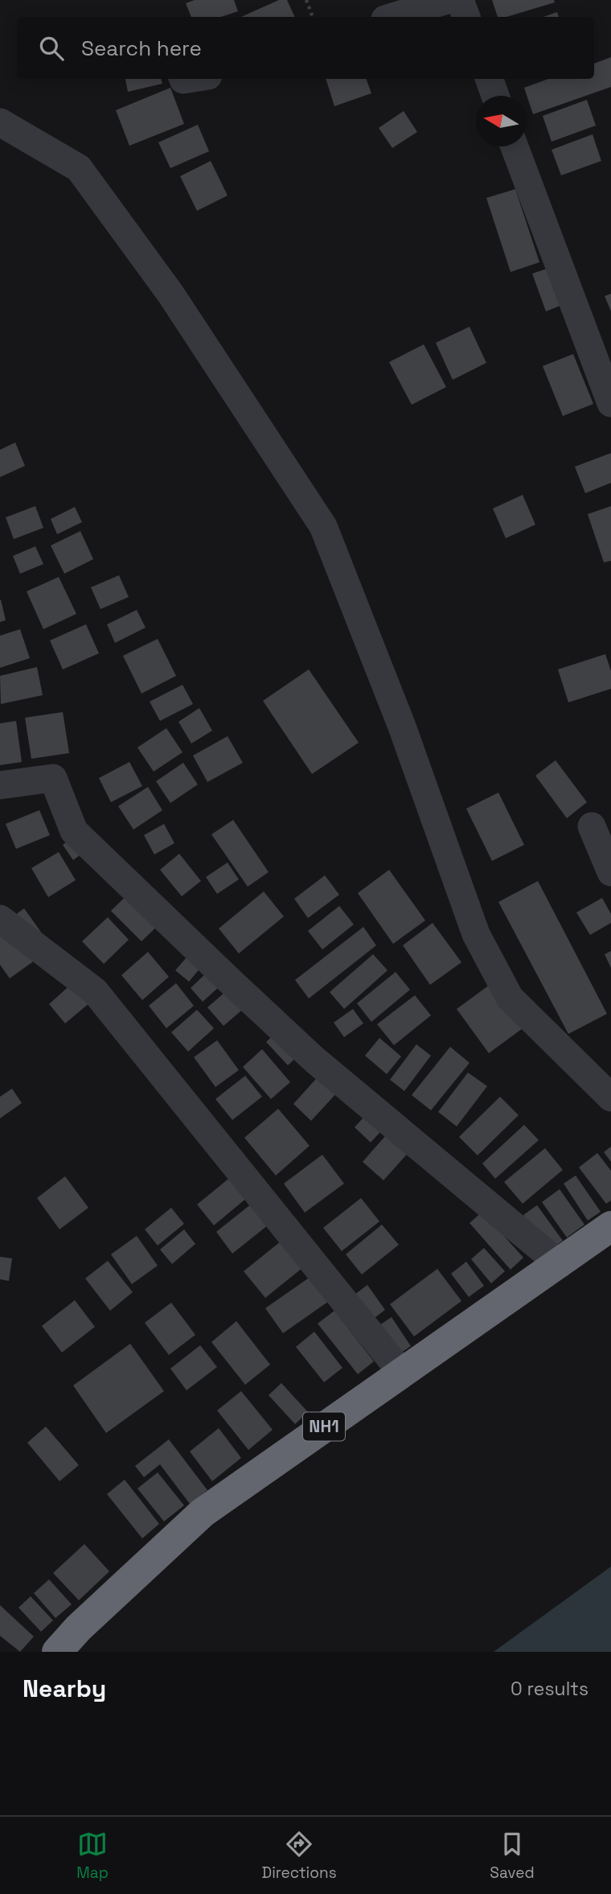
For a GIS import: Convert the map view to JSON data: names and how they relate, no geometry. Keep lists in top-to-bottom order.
{
  "streets": {
    "highway": ["NH1"]
  },
  "north": "left",
  "page": {
    "search": "Search here",
    "heading": ["Nearby", "0 results"],
    "nav": ["Map", "Directions", "Saved"]
  }
}
